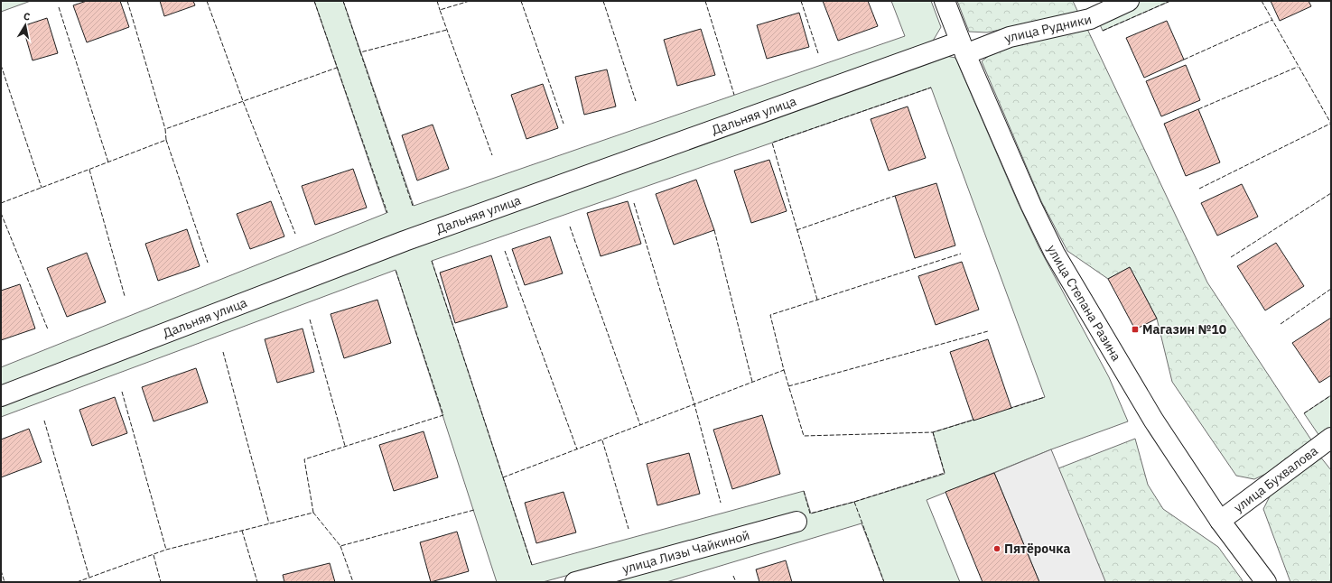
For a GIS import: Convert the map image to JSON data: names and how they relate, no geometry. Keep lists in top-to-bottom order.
{
  "streets": {
    "street": [
      "улица Рудники",
      "Дальняя улица",
      "улица Степана Разина",
      "улица Бухвалова",
      "улица Лизы Чайкиной"
    ]
  },
  "crossings": [
    ["улица Рудники", "Дальняя улица"],
    ["улица Рудники", "улица Степана Разина"],
    ["Дальняя улица", "улица Степана Разина"],
    ["улица Степана Разина", "улица Бухвалова"]
  ],
  "places": {
    "transit": ["Магазин №10"],
    "other": ["Пятёрочка"]
  },
  "north": "top"
}
